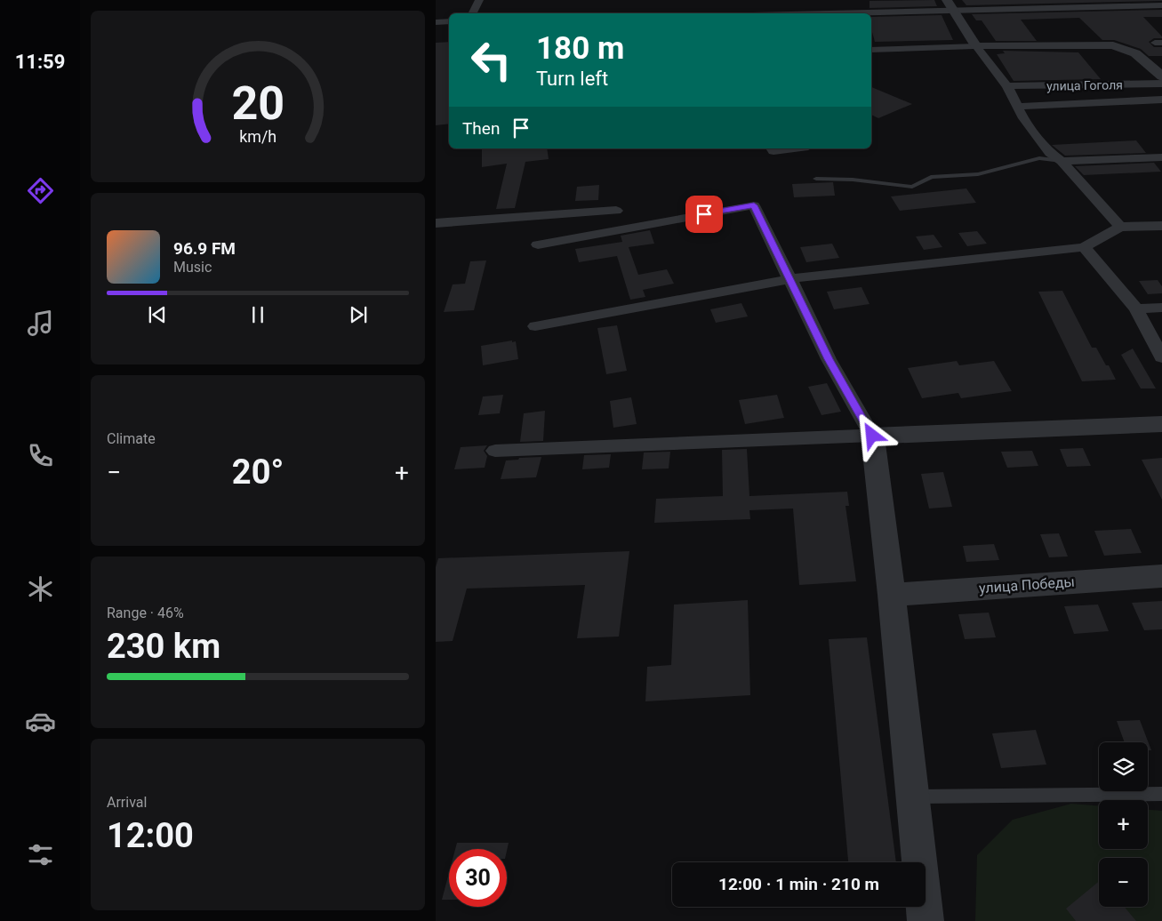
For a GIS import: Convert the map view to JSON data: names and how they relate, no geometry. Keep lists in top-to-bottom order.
{
  "streets": {
    "street": ["улица Гоголя", "улица Победы"]
  },
  "page": {
    "tabs": "11:59",
    "turn": ["180 m", "Turn left"],
    "then": "Then",
    "song": ["96.9 FM", "Music"],
    "tile": [
      "Climate",
      ["Range · 46%", "230 km"],
      ["Arrival", "12:00"]
    ],
    "heat": ["−", "20°", "+"],
    "map_buttons": ["+", "−"],
    "limit": "30",
    "trip": "12:00 · 1 min · 210 m",
    "gauge": ["20", "km/h"]
  }
}
